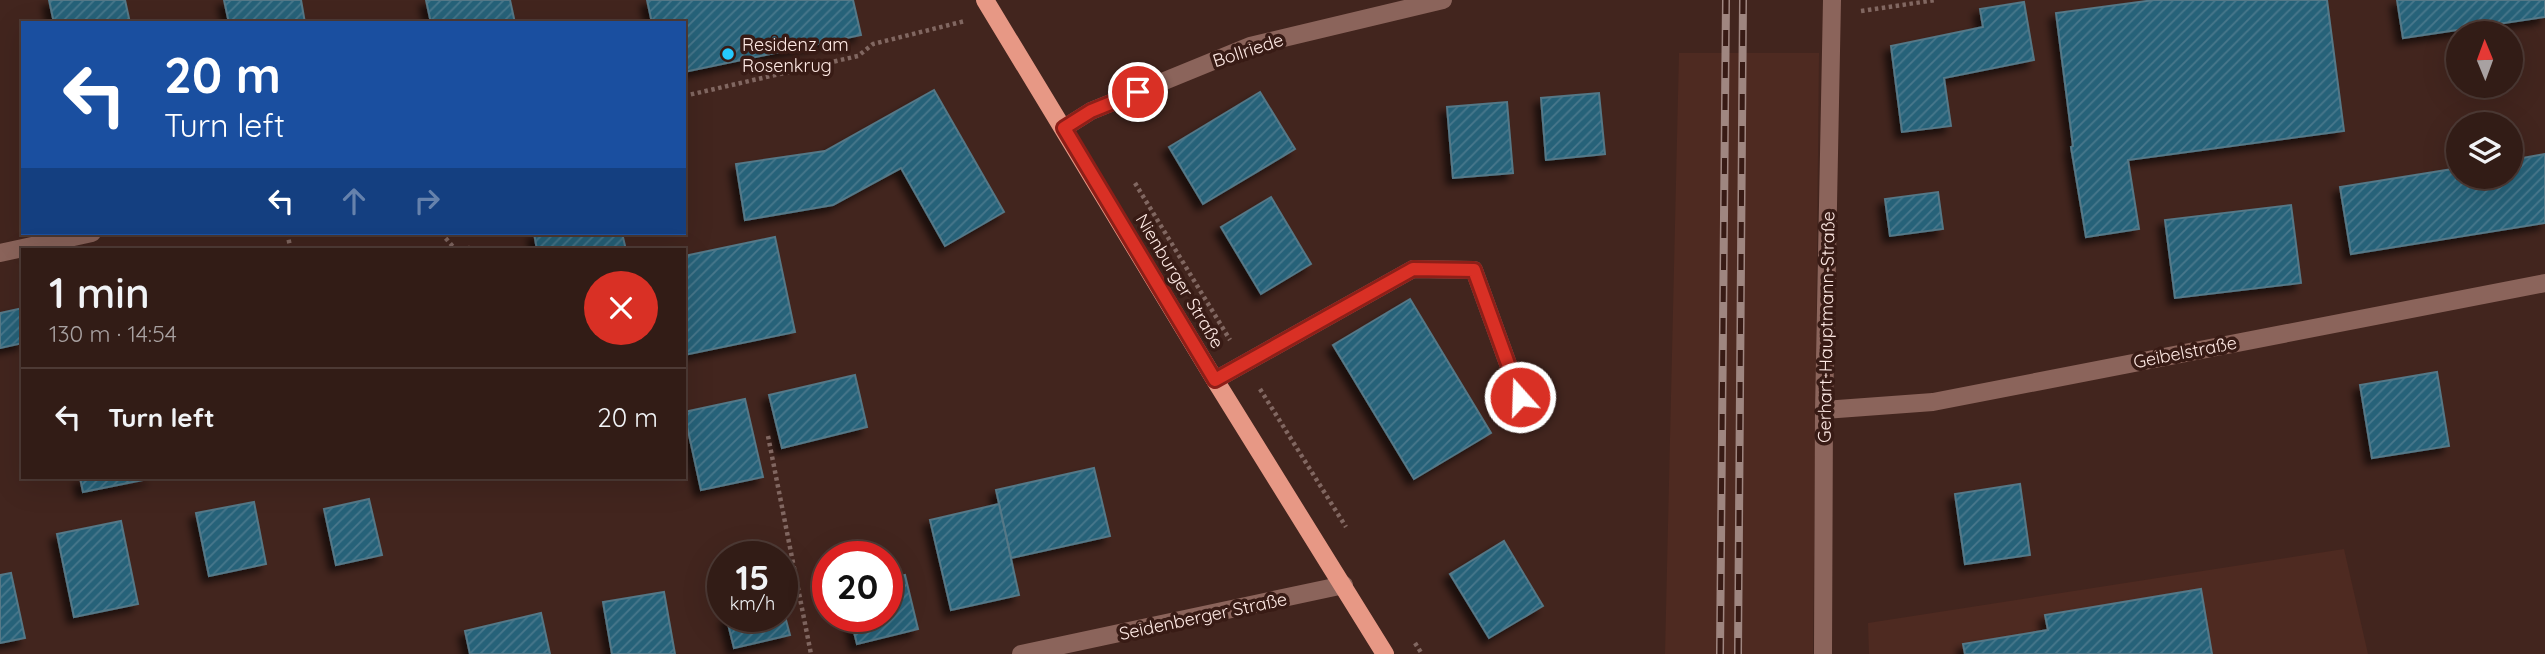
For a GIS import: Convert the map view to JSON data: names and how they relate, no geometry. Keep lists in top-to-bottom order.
{
  "streets": {
    "main road": ["Nienburger Straße"],
    "street": [
      "Bollriede",
      "Gerhart-Hauptmann-Straße",
      "Geibelstraße",
      "Seidenberger Straße"
    ]
  },
  "crossings": [
    ["Bollriede", "Nienburger Straße"],
    ["Nienburger Straße", "Seidenberger Straße"],
    ["Gerhart-Hauptmann-Straße", "Geibelstraße"]
  ],
  "places": ["Residenz am Rosenkrug"],
  "north": "top",
  "page": {
    "turn": ["20 m", "Turn left"],
    "heading": ["1 min", "130 m · 14:54"],
    "list": [
      {
        "name": "Turn left",
        "value": "20 m"
      }
    ],
    "speed": "15 km/h",
    "limit": "20"
  }
}
